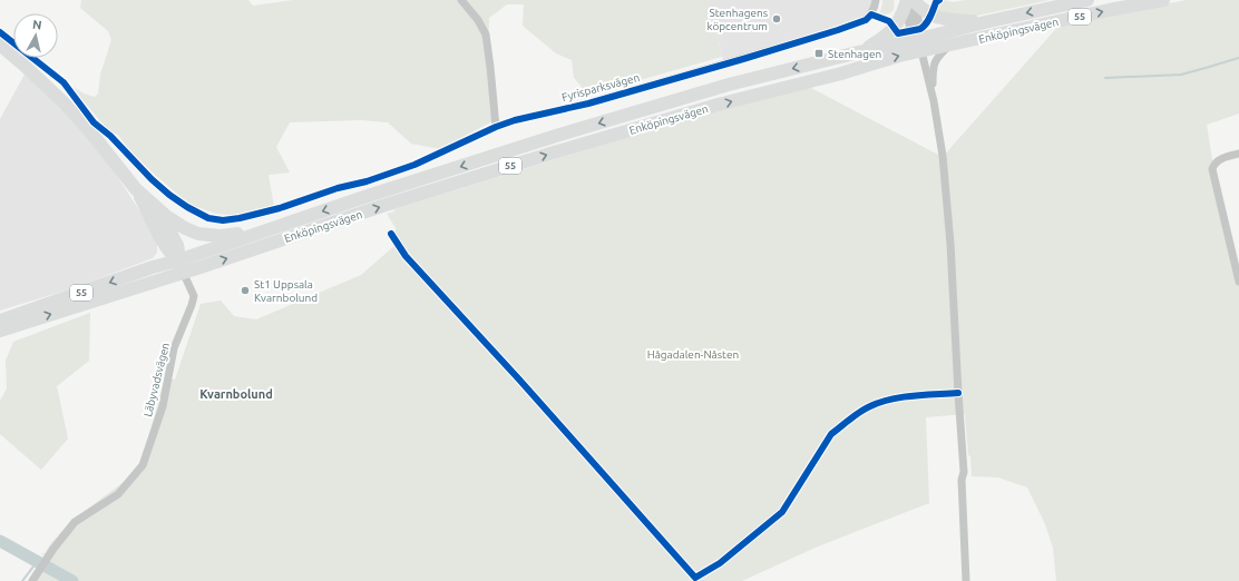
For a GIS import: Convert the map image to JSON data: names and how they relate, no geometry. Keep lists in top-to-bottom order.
{
  "streets": {
    "main road": ["55", "Enköpingsvägen"],
    "street": ["Fyrisparksvägen", "Läbyvadsvägen"]
  },
  "crossings": [
    ["55", "Enköpingsvägen"],
    ["55", "Läbyvadsvägen"],
    ["Enköpingsvägen", "Läbyvadsvägen"]
  ],
  "districts": ["Kvarnbolund"],
  "parks": ["Hågadalen-Nåsten"],
  "places": {
    "other": ["Stenhagens köpcentrum", "St1 Uppsala Kvarnbolund"],
    "transit": ["Stenhagen"]
  },
  "north": "top"
}
